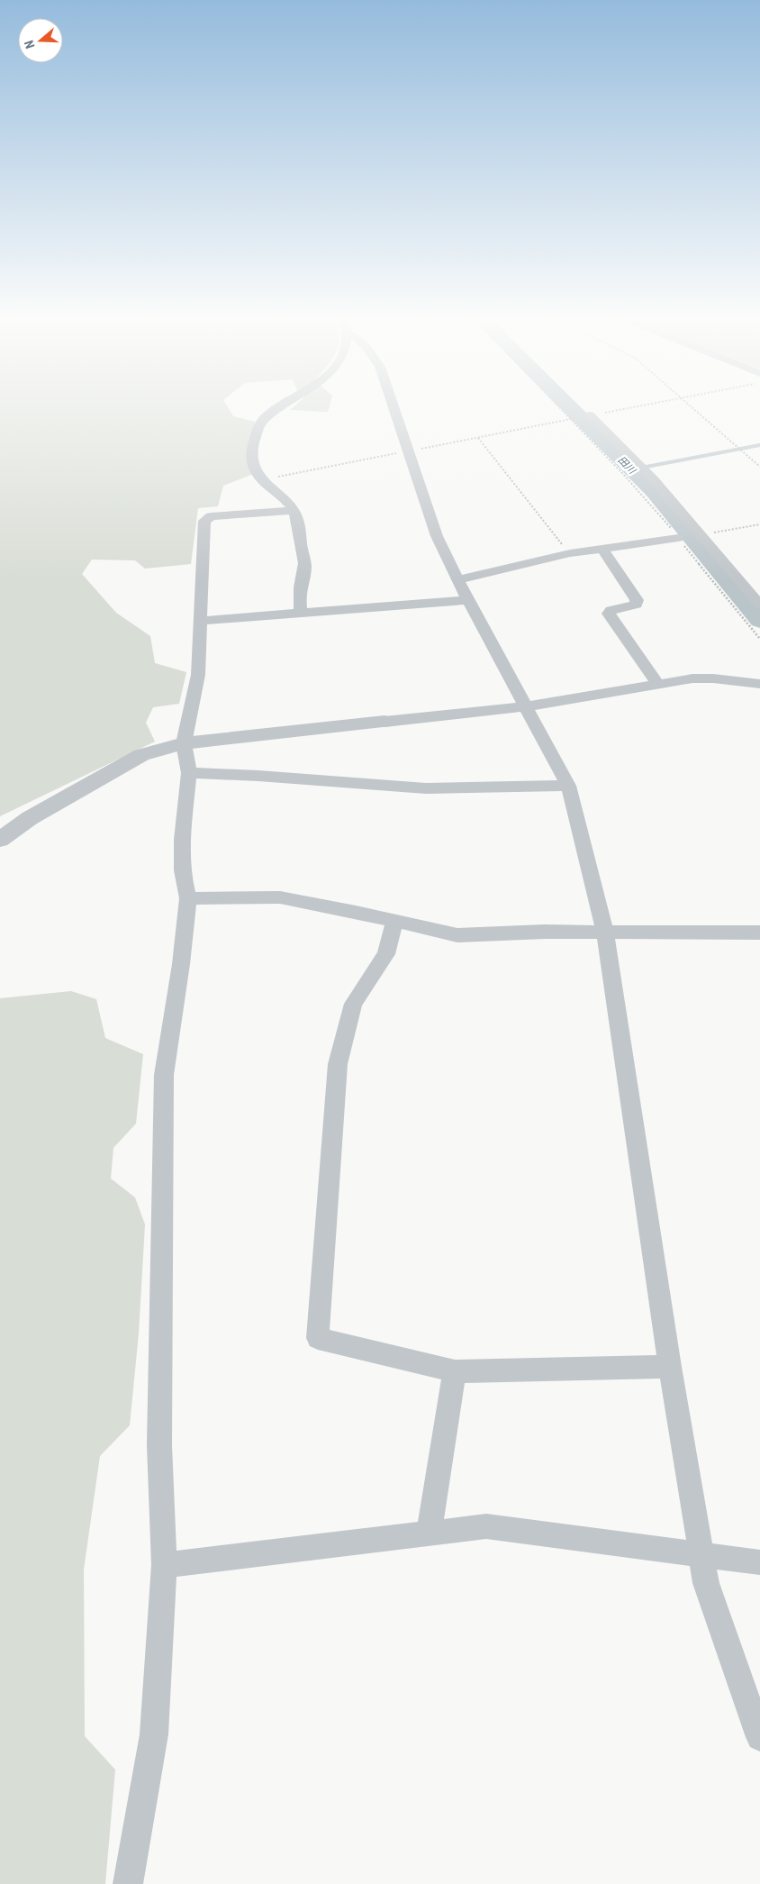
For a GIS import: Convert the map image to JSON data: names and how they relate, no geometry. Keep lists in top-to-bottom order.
{
  "water": ["田川"],
  "north": "left"
}
